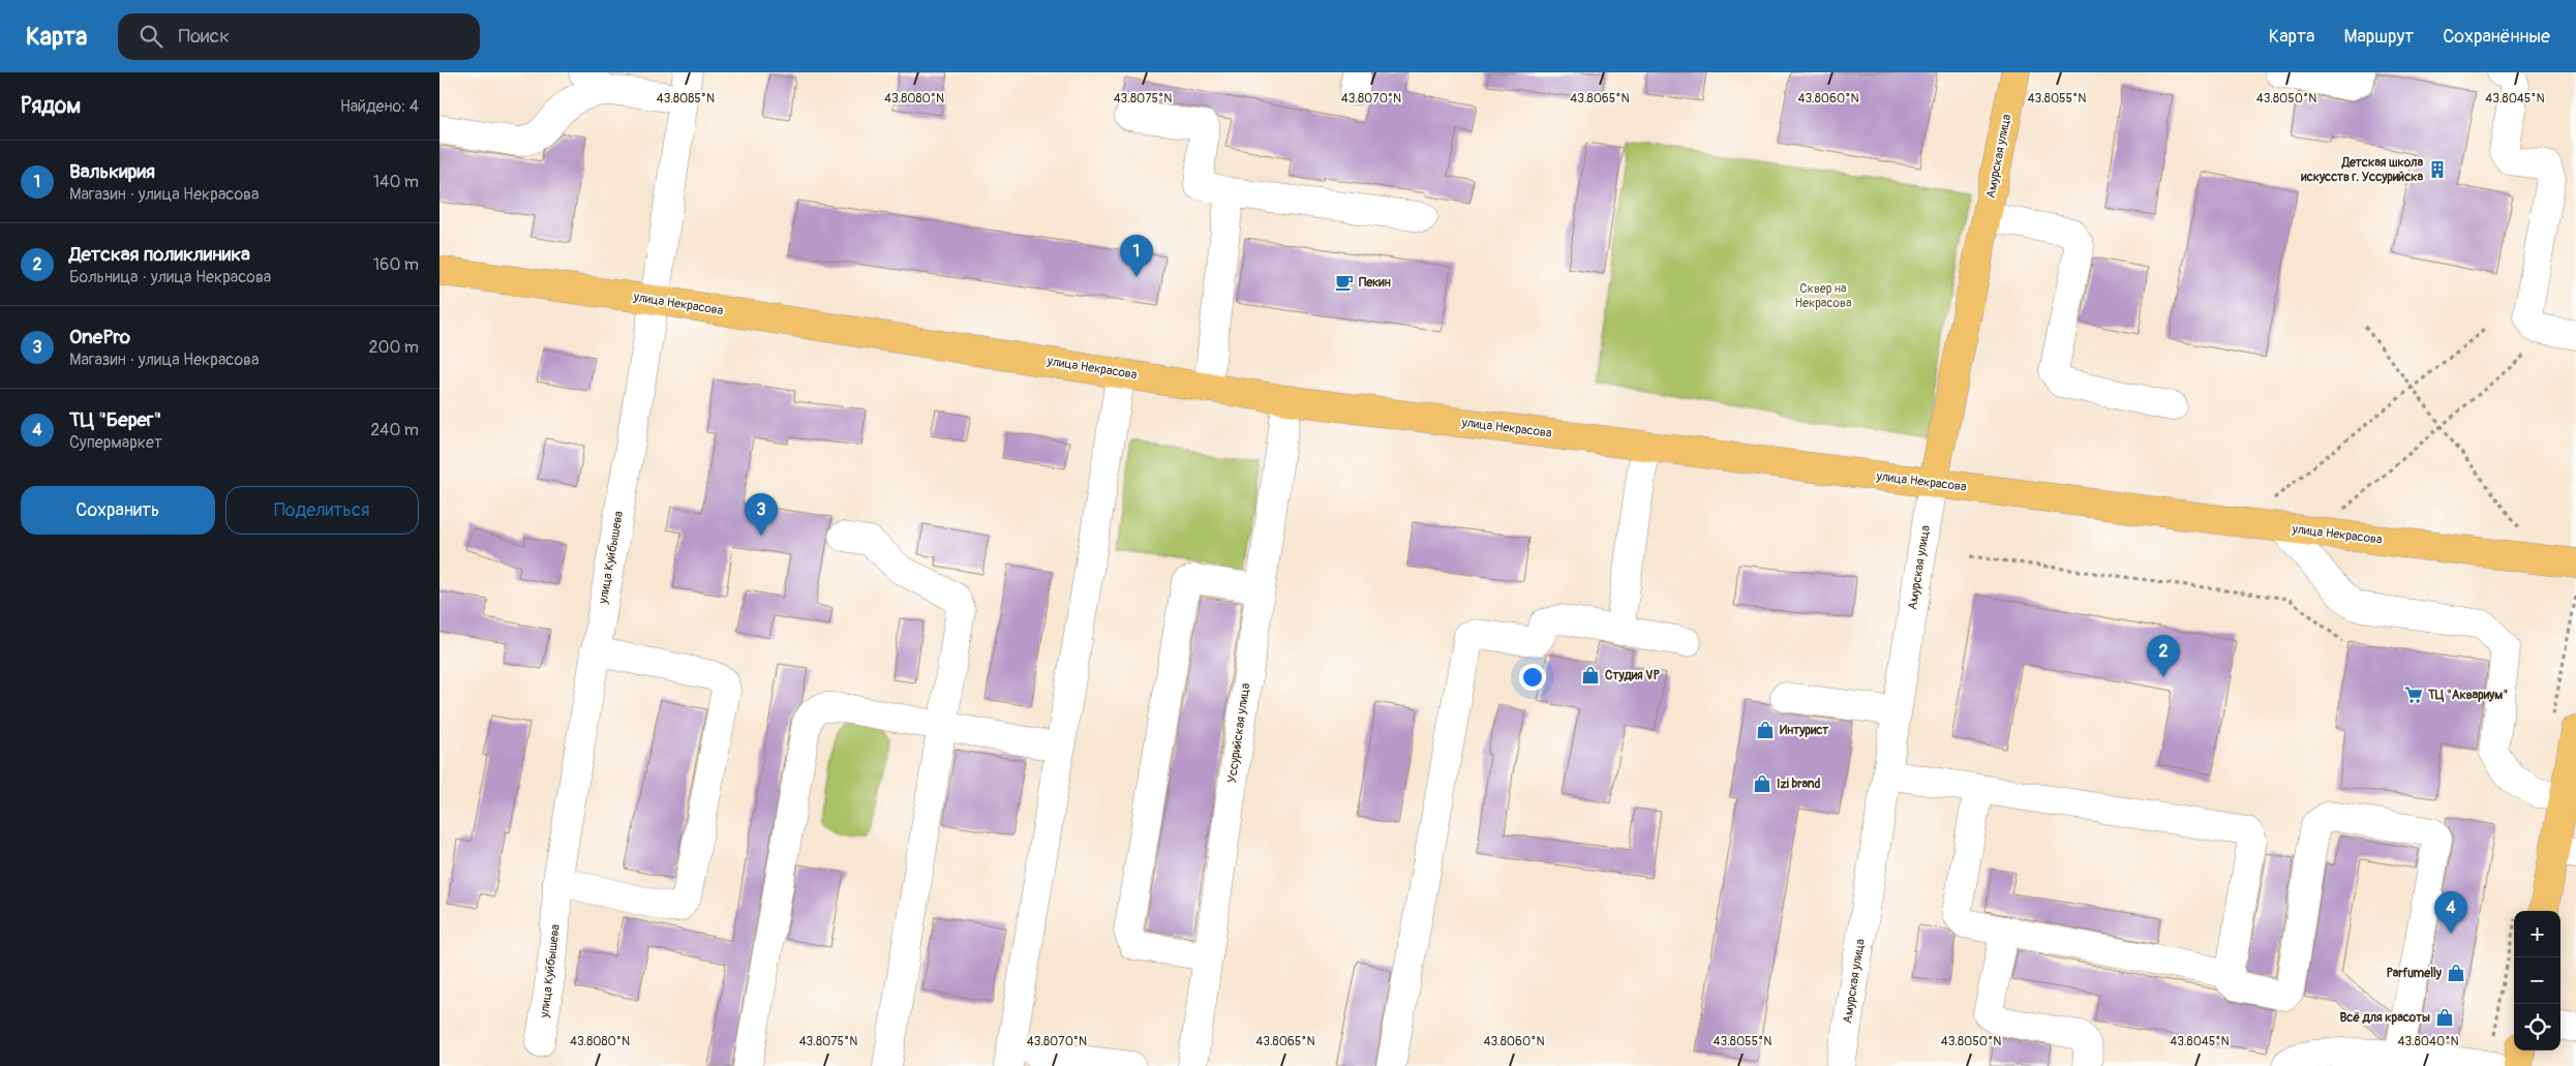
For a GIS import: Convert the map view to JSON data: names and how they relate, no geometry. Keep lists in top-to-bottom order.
{
  "streets": {
    "main road": ["Амурская улица", "улица Некрасова"],
    "street": ["улица Куйбышева", "Уссурийская улица"]
  },
  "crossings": [
    ["Амурская улица", "улица Некрасова"],
    ["улица Некрасова", "улица Куйбышева"],
    ["улица Некрасова", "Уссурийская улица"]
  ],
  "parks": ["Сквер на Некрасова"],
  "places": {
    "building": ["Детская школа искусств г. Уссурийска"],
    "cafe": ["Пекин"],
    "shop": [
      "Студия VP",
      "Интурист",
      "Izi brand",
      "Parfumelly",
      "Всё для красоты"
    ],
    "supermarket": ["ТЦ \"Аквариум\""]
  },
  "page": {
    "header": "Карта",
    "search": "Поиск",
    "nav": ["Карта", "Маршрут", "Сохранённые"],
    "heading": ["Рядом", "Найдено: 4"],
    "list": [
      {
        "mark": "1",
        "name": "Валькирия",
        "note": "Магазин · улица Некрасова",
        "value": "140 m"
      },
      {
        "mark": "2",
        "name": "Детская поликлиника",
        "note": "Больница · улица Некрасова",
        "value": "160 m"
      },
      {
        "mark": "3",
        "name": "OnePro",
        "note": "Магазин · улица Некрасова",
        "value": "200 m"
      },
      {
        "mark": "4",
        "name": "ТЦ \"Берег\"",
        "note": "Супермаркет",
        "value": "240 m"
      }
    ],
    "pins": [
      "1",
      "3",
      "2",
      "4"
    ],
    "buttons": ["Сохранить", "Поделиться"],
    "map_buttons": ["+", "−"]
  },
  "coordinates": [
    "43.8085°N",
    "43.8080°N",
    "43.8075°N",
    "43.8070°N",
    "43.8065°N",
    "43.8060°N",
    "43.8055°N",
    "43.8050°N",
    "43.8045°N",
    "43.8040°N"
  ]
}
